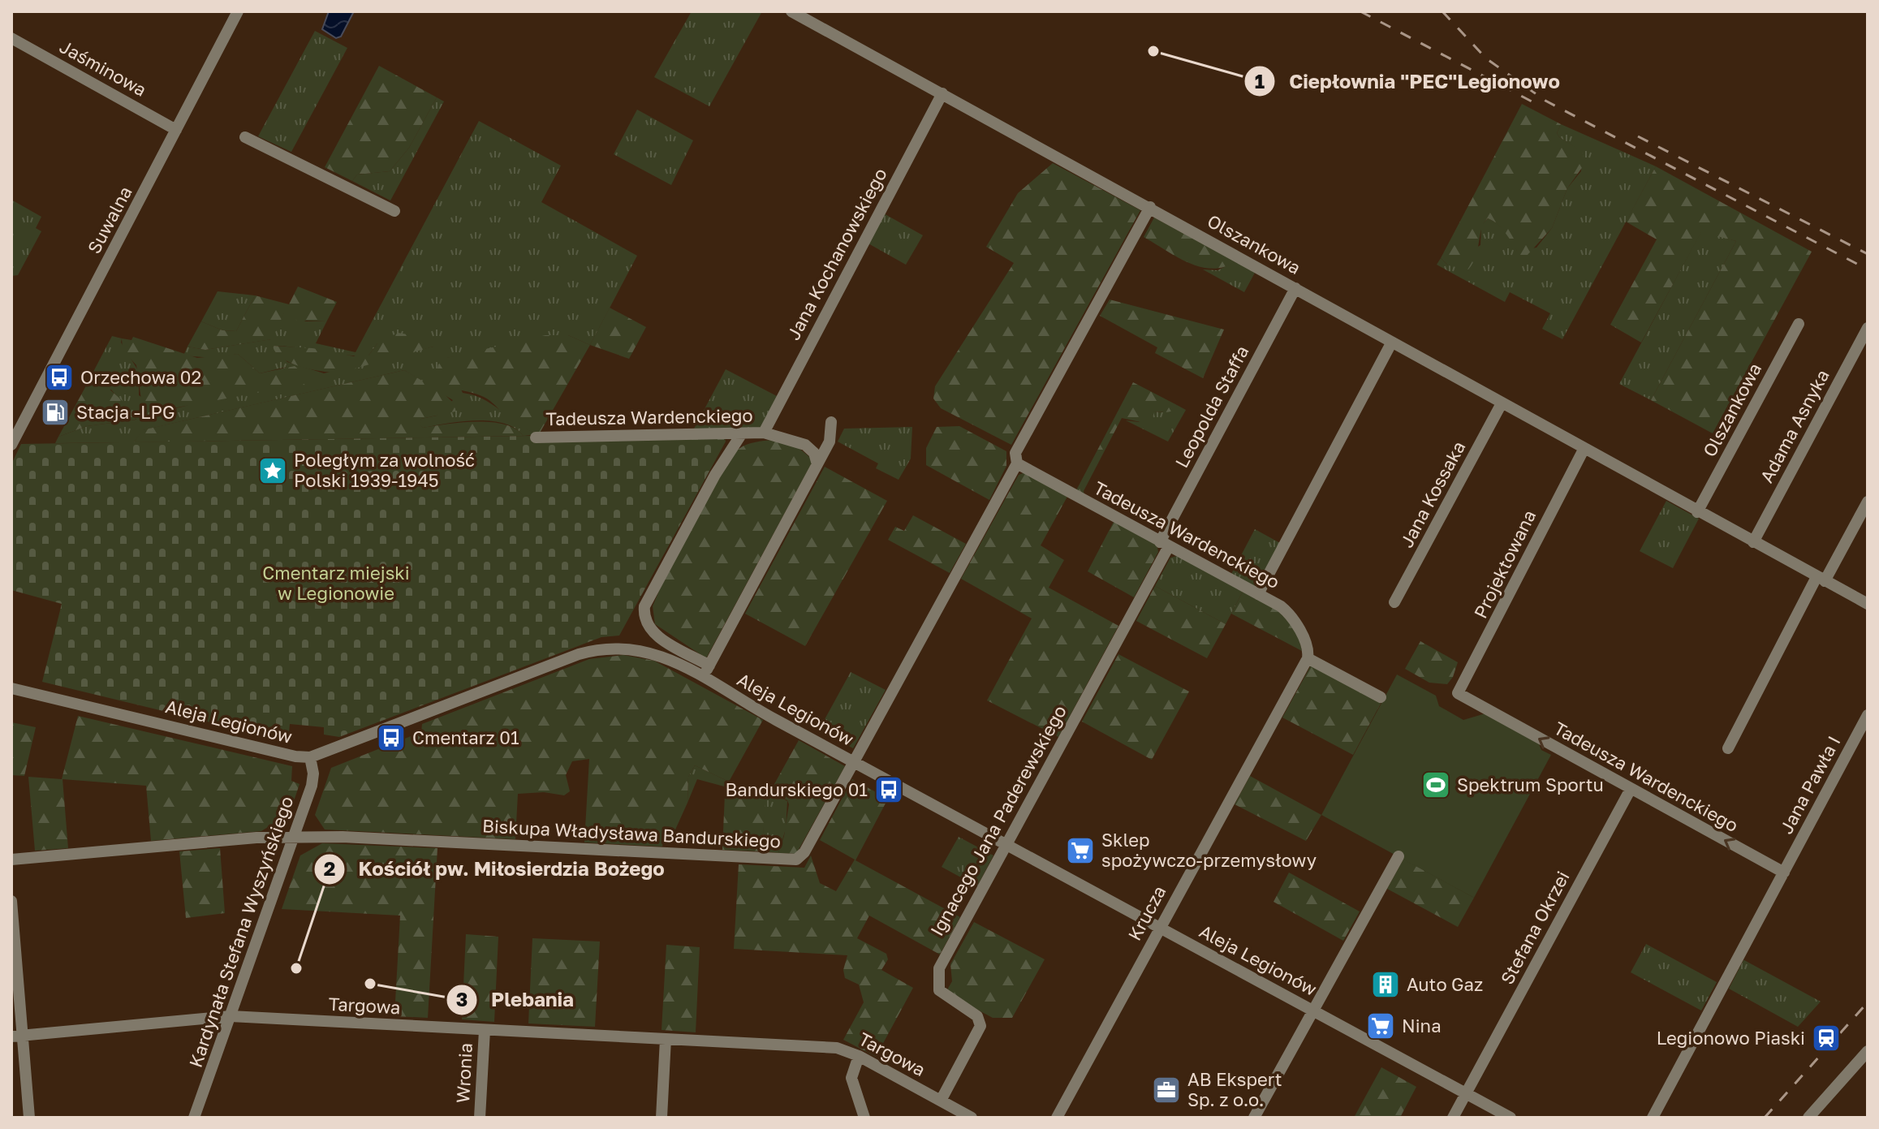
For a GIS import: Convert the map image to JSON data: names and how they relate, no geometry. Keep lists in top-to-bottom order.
{
  "streets": {
    "street": [
      "Jaśminowa",
      "Suwalna",
      "Olszankowa",
      "Jana Kochanowskiego",
      "Leopolda Staffa",
      "Tadeusza Wardenckiego",
      "Adama Asnyka",
      "Jana Kossaka",
      "Projektowana",
      "Aleja Legionów",
      "Jana Pawła I",
      "Ignacego Jana Paderewskiego",
      "Biskupa Władysława Bandurskiego",
      "Krucza",
      "Stefana Okrzei",
      "Kardynała Stefana Wyszyńskiego",
      "Targowa",
      "Wronia"
    ]
  },
  "crossings": [
    ["Jaśminowa", "Suwalna"],
    ["Olszankowa", "Jana Kochanowskiego"],
    ["Olszankowa", "Leopolda Staffa"],
    ["Olszankowa", "Adama Asnyka"],
    ["Olszankowa", "Jana Kossaka"],
    ["Olszankowa", "Projektowana"],
    ["Olszankowa", "Biskupa Władysława Bandurskiego"],
    ["Jana Kochanowskiego", "Tadeusza Wardenckiego"],
    ["Leopolda Staffa", "Tadeusza Wardenckiego"],
    ["Leopolda Staffa", "Ignacego Jana Paderewskiego"],
    ["Tadeusza Wardenckiego", "Projektowana"],
    ["Tadeusza Wardenckiego", "Jana Pawła I"],
    ["Tadeusza Wardenckiego", "Ignacego Jana Paderewskiego"],
    ["Tadeusza Wardenckiego", "Biskupa Władysława Bandurskiego"],
    ["Tadeusza Wardenckiego", "Krucza"],
    ["Tadeusza Wardenckiego", "Stefana Okrzei"],
    ["Aleja Legionów", "Ignacego Jana Paderewskiego"],
    ["Aleja Legionów", "Biskupa Władysława Bandurskiego"],
    ["Aleja Legionów", "Krucza"],
    ["Aleja Legionów", "Stefana Okrzei"],
    ["Aleja Legionów", "Kardynała Stefana Wyszyńskiego"],
    ["Ignacego Jana Paderewskiego", "Targowa"],
    ["Biskupa Władysława Bandurskiego", "Kardynała Stefana Wyszyńskiego"],
    ["Kardynała Stefana Wyszyńskiego", "Targowa"],
    ["Targowa", "Wronia"]
  ],
  "one_way": ["Tadeusza Wardenckiego"],
  "parks": ["Cmentarz miejski w Legionowie"],
  "places": {
    "other": ["Ciepłownia \"PEC\"Legionowo", "Kościół pw. Miłosierdzia Bożego", "Plebania"],
    "bus stop": ["Orzechowa 02", "Cmentarz 01", "Bandurskiego 01"],
    "fuel station": ["Stacja -LPG"],
    "place": ["Poległym za wolność Polski 1939-1945"],
    "sports": ["Spektrum Sportu"],
    "supermarket": ["Sklep spożywczo-przemysłowy", "Nina"],
    "building": ["Auto Gaz"],
    "station": ["Legionowo Piaski"],
    "office": ["AB Ekspert Sp. z o.o."]
  }
}
